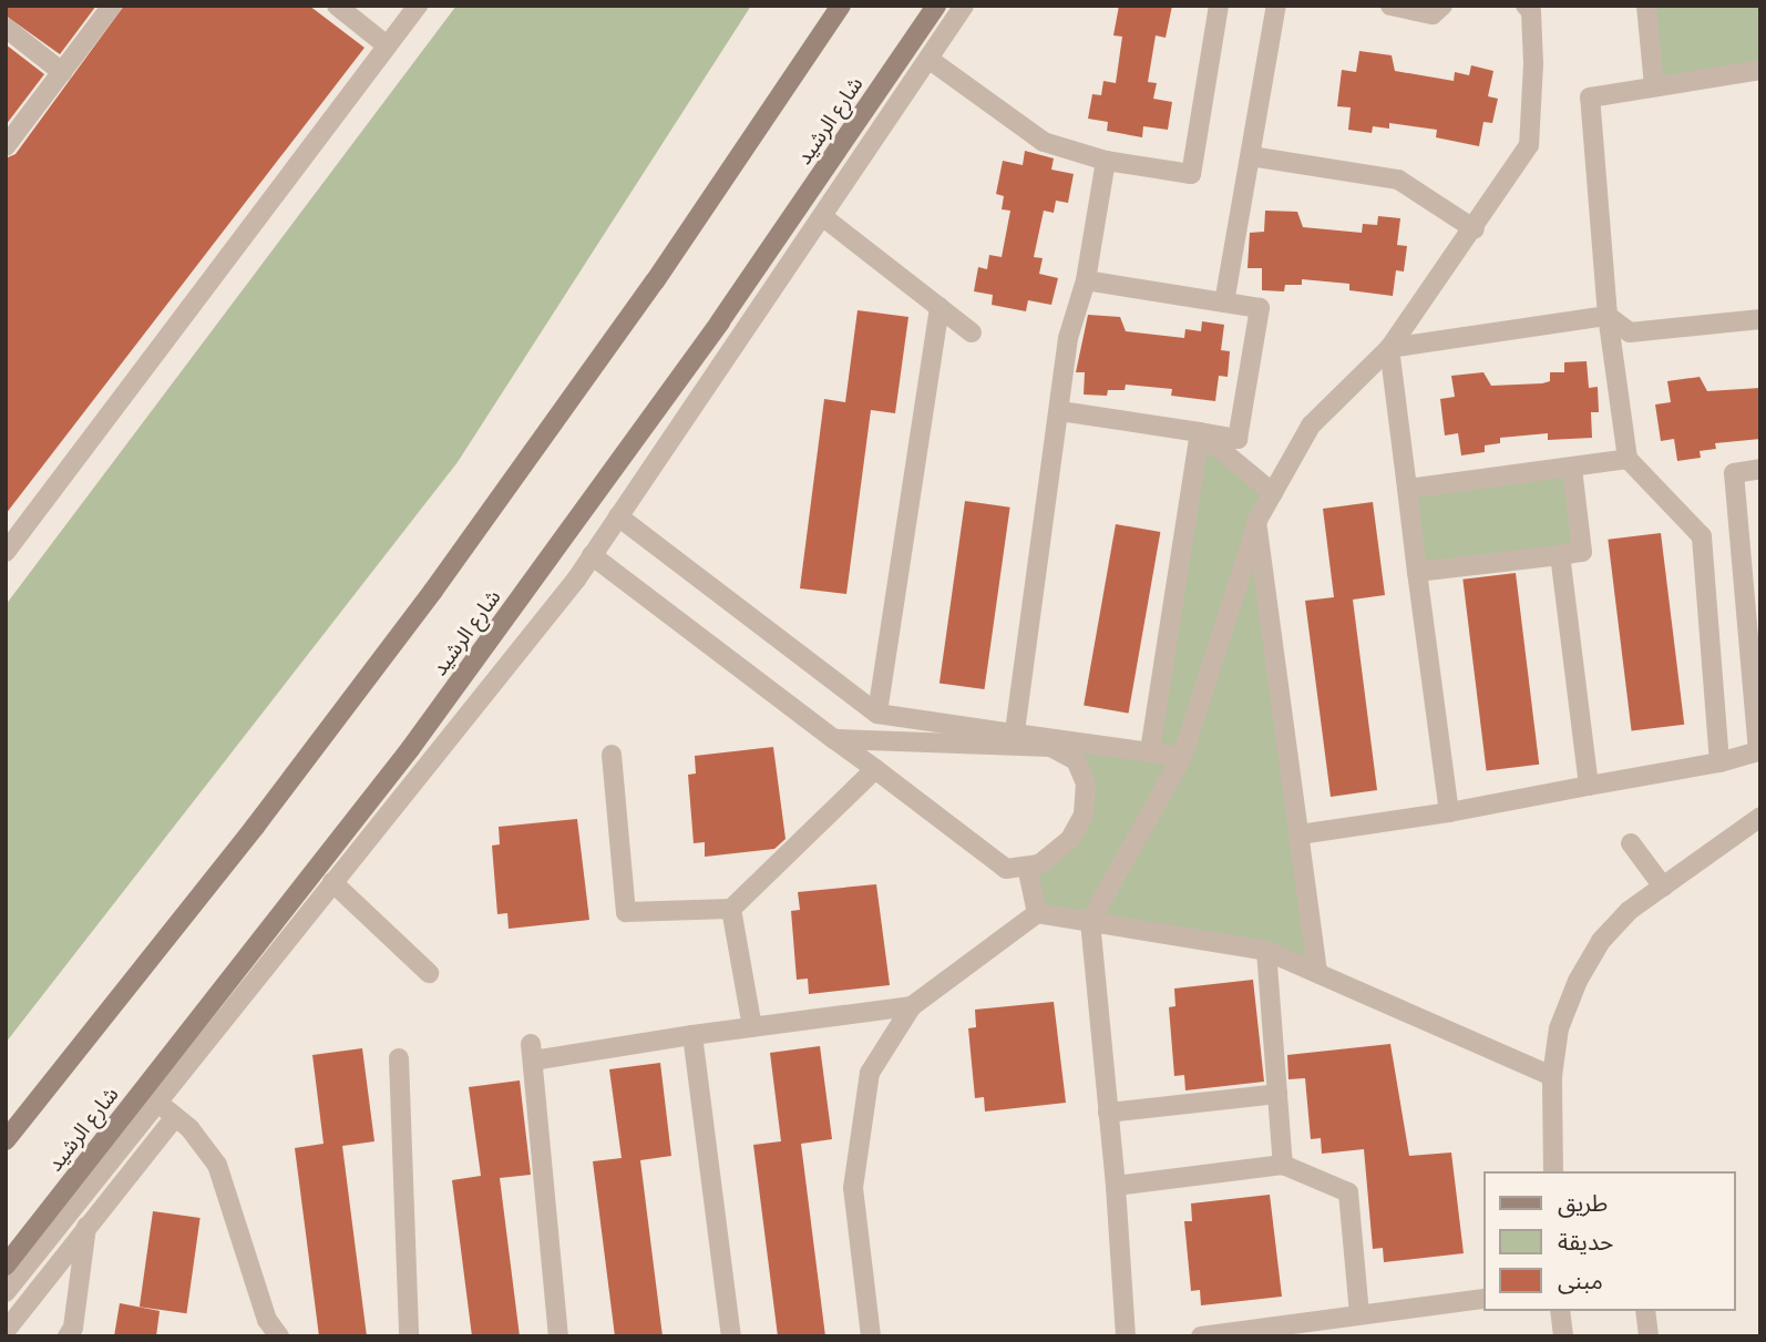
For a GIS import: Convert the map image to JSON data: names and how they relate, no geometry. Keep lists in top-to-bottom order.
{
  "streets": {
    "street": ["شارع الرشيد"]
  },
  "legend": ["طريق", "حديقة", "مبنى"]
}
